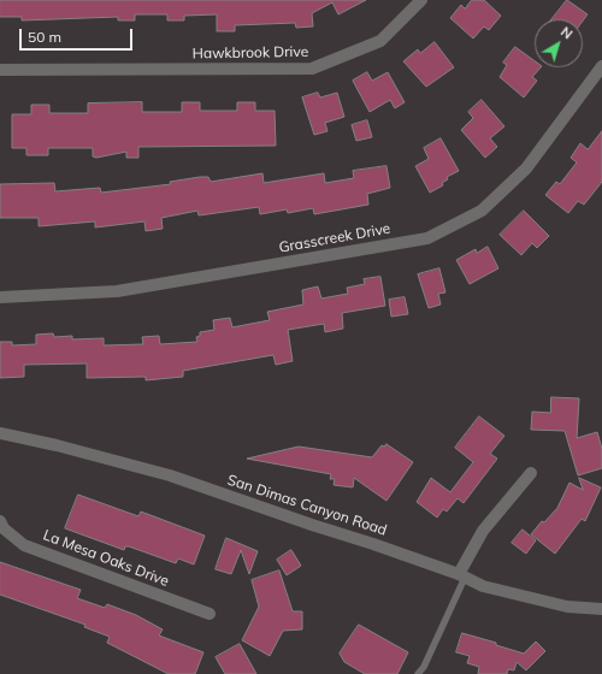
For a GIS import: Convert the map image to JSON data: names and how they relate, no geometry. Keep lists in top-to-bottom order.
{
  "streets": {
    "street": [
      "Hawkbrook Drive",
      "Grasscreek Drive",
      "San Dimas Canyon Road",
      "La Mesa Oaks Drive"
    ]
  },
  "scale_bar": "50 m",
  "north": "top right"
}
